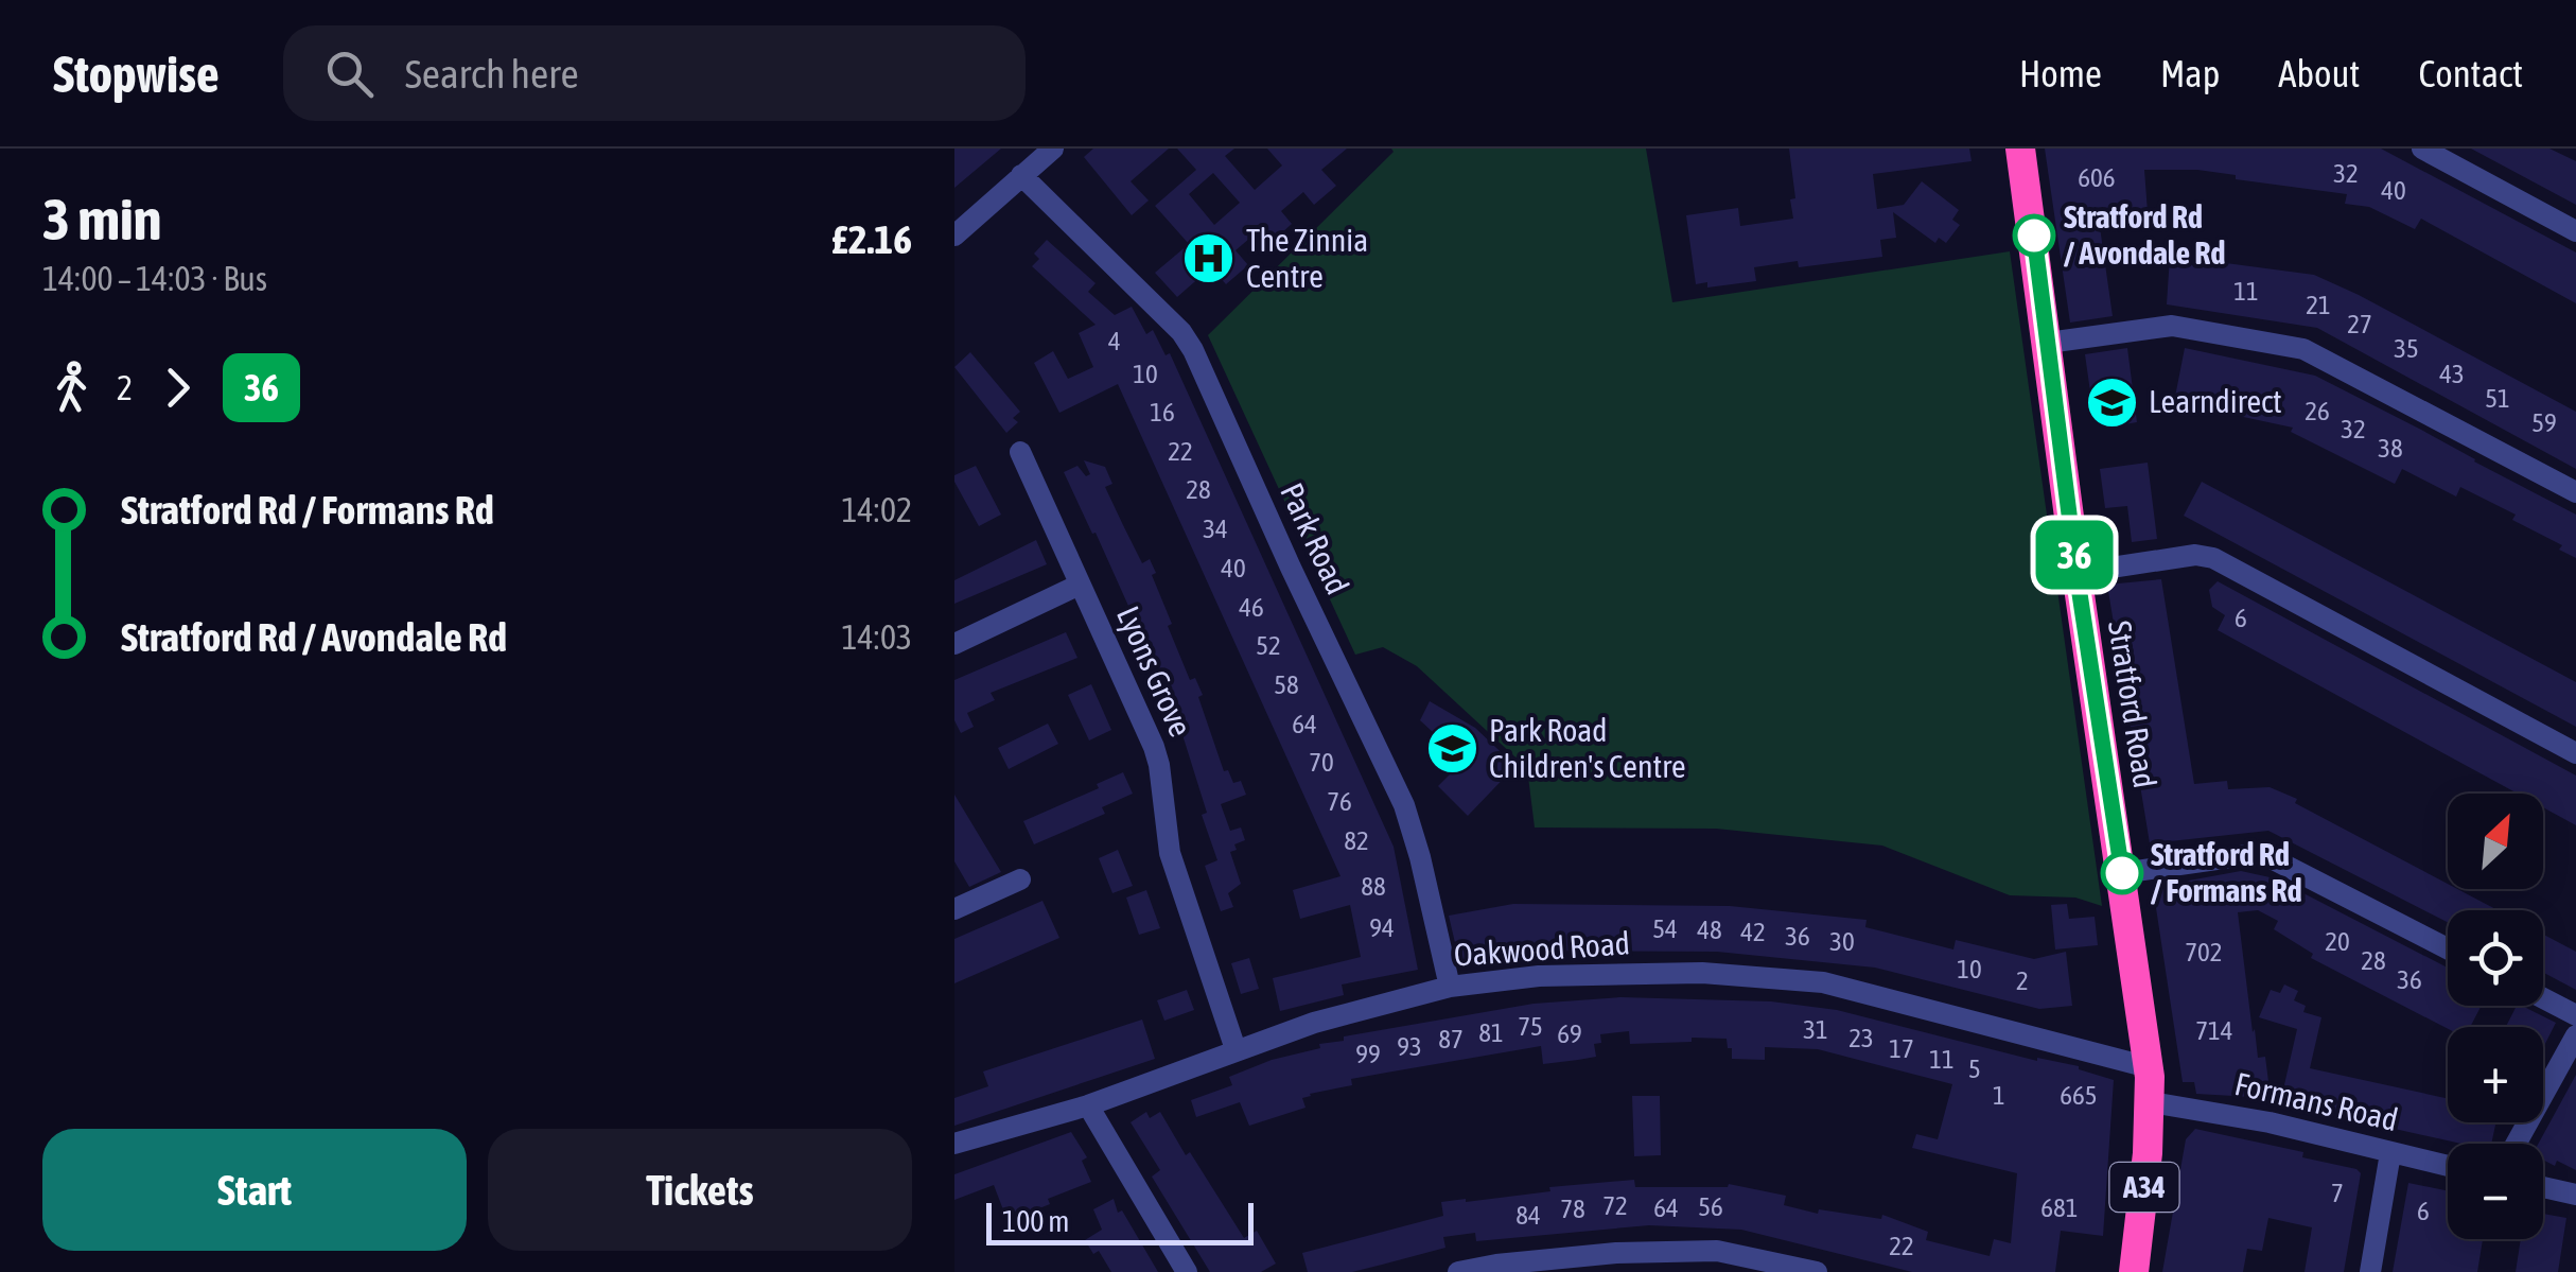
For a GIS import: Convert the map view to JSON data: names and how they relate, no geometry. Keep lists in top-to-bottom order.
{
  "streets": {
    "highway": ["Stratford Road", "A34"],
    "street": [
      "Park Road",
      "Lyons Grove",
      "Oakwood Road",
      "Formans Road"
    ]
  },
  "crossings": [
    ["Park Road", "Oakwood Road"],
    ["Lyons Grove", "Oakwood Road"],
    ["Stratford Road", "Oakwood Road"],
    ["Stratford Road", "Formans Road"]
  ],
  "places": {
    "other": ["Stratford Rd / Avondale Rd", "Stratford Rd / Formans Rd"],
    "hospital": ["The Zinnia Centre"],
    "school or university": ["Learndirect", "Park Road Children's Centre"]
  },
  "lines": ["bus line 36"],
  "house_numbers": [
    "32",
    "606",
    "40",
    "11",
    "21",
    "27",
    "4",
    "35",
    "10",
    "43",
    "51",
    "26",
    "16",
    "59",
    "32",
    "38",
    "22",
    "28",
    "34",
    "40",
    "46",
    "6",
    "52",
    "58",
    "64",
    "70",
    "76",
    "82",
    "88",
    "94",
    "54",
    "48",
    "42",
    "36",
    "30",
    "20",
    "702",
    "28",
    "10",
    "36",
    "2",
    "75",
    "31",
    "714",
    "81",
    "69",
    "23",
    "87",
    "93",
    "17",
    "99",
    "11",
    "5",
    "1",
    "665",
    "7",
    "72",
    "56",
    "64",
    "681",
    "78",
    "6",
    "84",
    "22"
  ],
  "scale_bar": "100 m",
  "north": "top right",
  "page": {
    "header": "Stopwise",
    "search": "Search here",
    "nav": [
      "Home",
      "Map",
      "About",
      "Contact"
    ],
    "heading": ["3 min", "14:00 – 14:03 · Bus", "£2.16"],
    "on_map": "36",
    "legs": ["2", "36"],
    "list": [
      {
        "name": "Stratford Rd / Formans Rd",
        "value": "14:02"
      },
      {
        "name": "Stratford Rd / Avondale Rd",
        "value": "14:03"
      }
    ],
    "map_buttons": ["+", "−"],
    "buttons": ["Start", "Tickets"],
    "scale": "100 m"
  }
}
